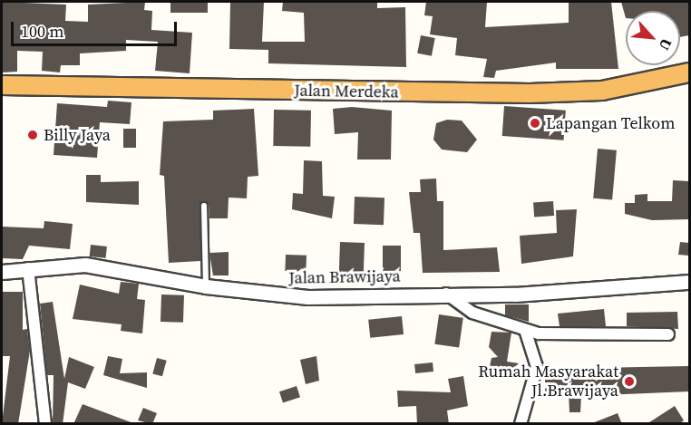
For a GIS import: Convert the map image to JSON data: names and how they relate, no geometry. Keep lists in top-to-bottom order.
{
  "streets": {
    "highway": ["Jalan Merdeka"],
    "street": ["Jalan Brawijaya"]
  },
  "places": ["Lapangan Telkom", "Billy Jaya", "Rumah Masyarakat Jl.Brawijaya"],
  "scale_bar": "100 m",
  "north": "bottom right"
}
